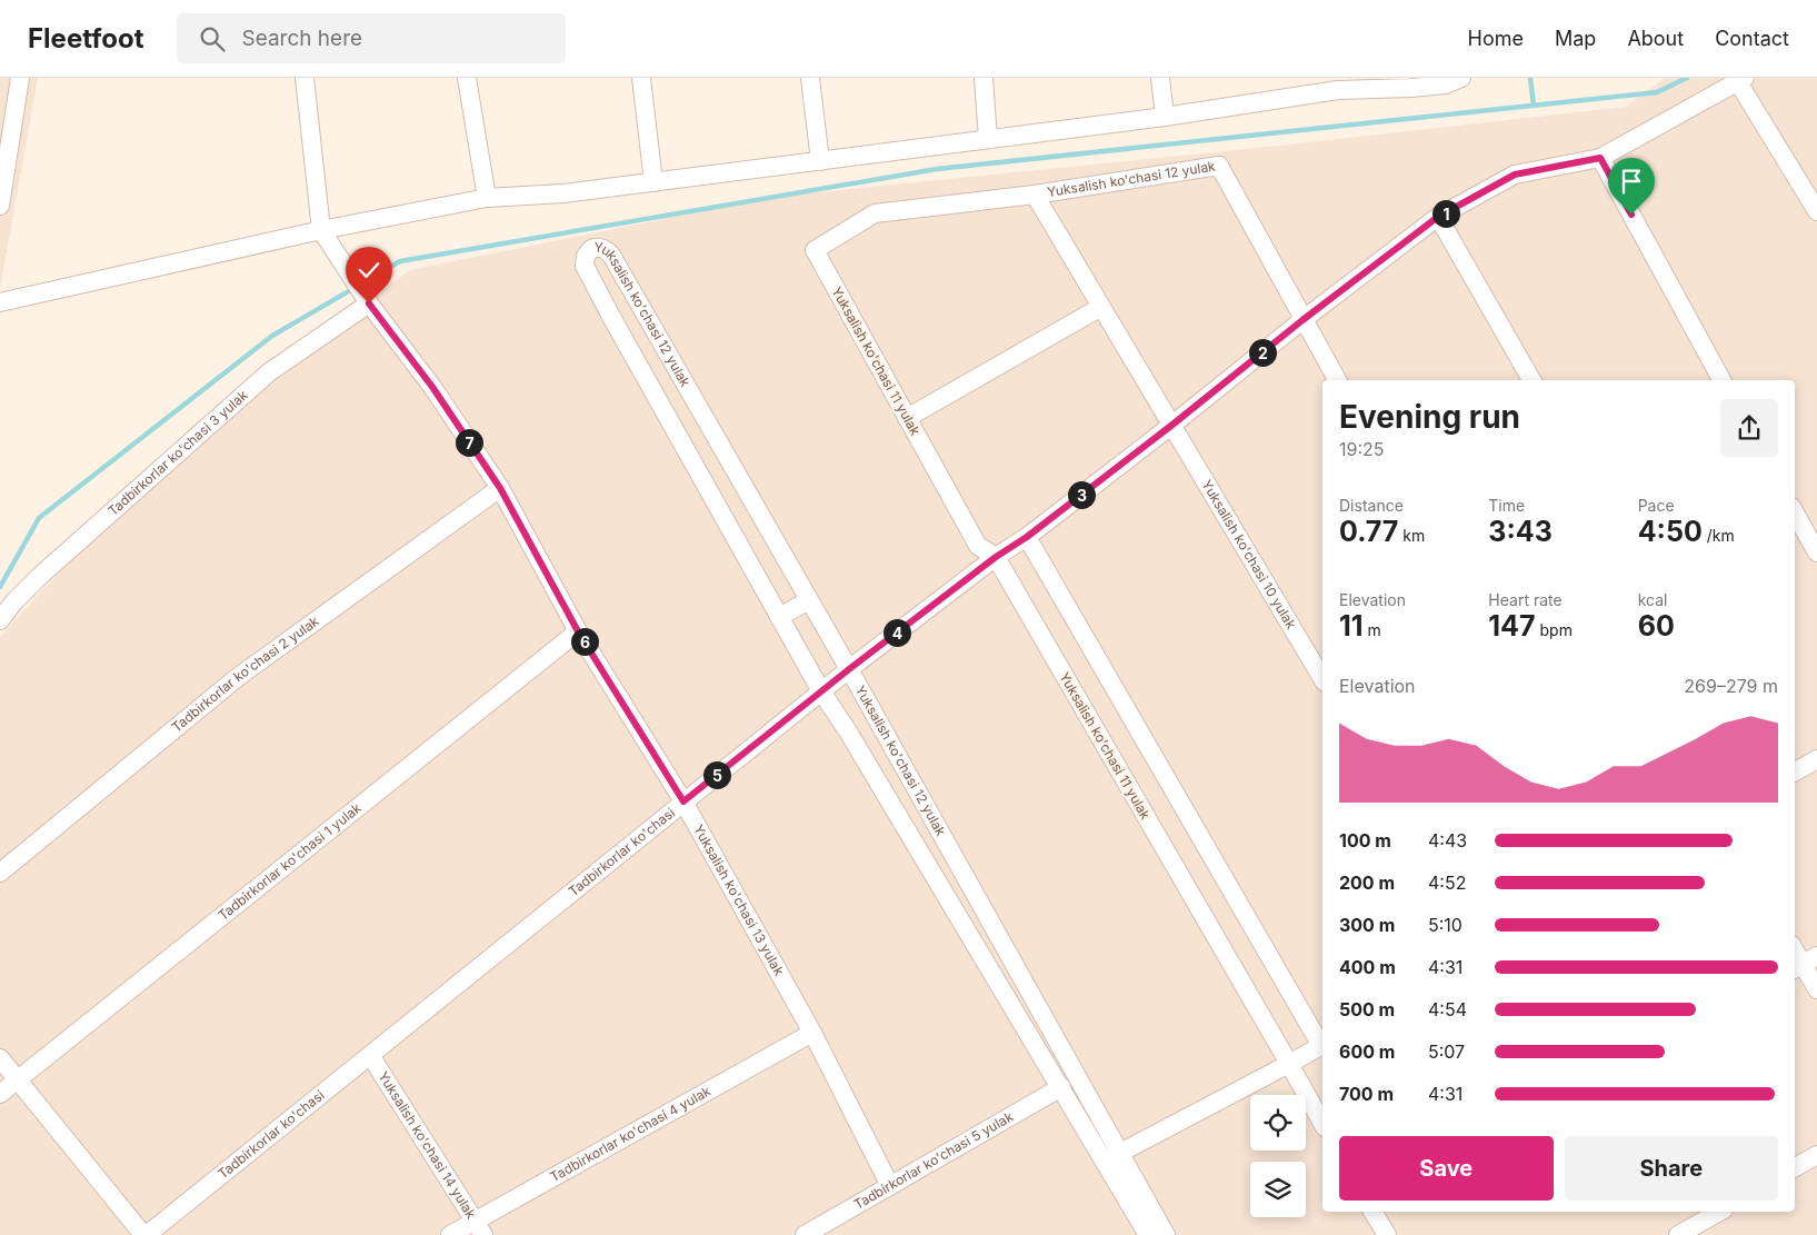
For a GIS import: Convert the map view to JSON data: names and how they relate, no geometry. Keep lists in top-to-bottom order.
{
  "streets": {
    "street": [
      "Yuksalish ko'chasi 12 yulak",
      "Yuksalish ko'chasi 11 yulak",
      "Tadbirkorlar ko'chasi 3 yulak",
      "Yuksalish ko'chasi 10 yulak",
      "Tadbirkorlar ko'chasi 2 yulak",
      "Tadbirkorlar ko'chasi",
      "Tadbirkorlar ko'chasi 1 yulak",
      "Yuksalish ko'chasi 13 yulak",
      "Tadbirkorlar ko'chasi 4 yulak",
      "Yuksalish ko'chasi 14 yulak",
      "Tadbirkorlar ko'chasi 5 yulak"
    ]
  },
  "crossings": [
    ["Yuksalish ko'chasi 12 yulak", "Yuksalish ko'chasi 11 yulak"],
    ["Yuksalish ko'chasi 12 yulak", "Yuksalish ko'chasi 10 yulak"],
    ["Yuksalish ko'chasi 12 yulak", "Tadbirkorlar ko'chasi"],
    ["Yuksalish ko'chasi 12 yulak", "Tadbirkorlar ko'chasi 5 yulak"],
    ["Yuksalish ko'chasi 11 yulak", "Tadbirkorlar ko'chasi"],
    ["Tadbirkorlar ko'chasi 3 yulak", "Yuksalish ko'chasi 13 yulak"],
    ["Yuksalish ko'chasi 10 yulak", "Tadbirkorlar ko'chasi"],
    ["Tadbirkorlar ko'chasi 2 yulak", "Yuksalish ko'chasi 13 yulak"],
    ["Tadbirkorlar ko'chasi", "Yuksalish ko'chasi 13 yulak"],
    ["Tadbirkorlar ko'chasi", "Yuksalish ko'chasi 14 yulak"],
    ["Tadbirkorlar ko'chasi 1 yulak", "Yuksalish ko'chasi 13 yulak"],
    ["Yuksalish ko'chasi 13 yulak", "Tadbirkorlar ko'chasi 4 yulak"],
    ["Yuksalish ko'chasi 13 yulak", "Tadbirkorlar ko'chasi 5 yulak"],
    ["Tadbirkorlar ko'chasi 4 yulak", "Yuksalish ko'chasi 14 yulak"]
  ],
  "page": {
    "header": "Fleetfoot",
    "search": "Search here",
    "nav": [
      "Home",
      "Map",
      "About",
      "Contact"
    ],
    "pins": [
      "1",
      "2",
      "7",
      "3",
      "4",
      "6",
      "5"
    ],
    "heading": ["Evening run", "19:25"],
    "stats": [
      ["Distance", "0.77 km"],
      ["Time", "3:43"],
      ["Pace", "4:50 /km"],
      ["Elevation", "11 m"],
      ["Heart rate", "147 bpm"],
      ["kcal", "60"]
    ],
    "chart": ["Elevation", "269–279 m"],
    "list": [
      {
        "name": "100 m",
        "note": "4:43"
      },
      {
        "name": "200 m",
        "note": "4:52"
      },
      {
        "name": "300 m",
        "note": "5:10"
      },
      {
        "name": "400 m",
        "note": "4:31"
      },
      {
        "name": "500 m",
        "note": "4:54"
      },
      {
        "name": "600 m",
        "note": "5:07"
      },
      {
        "name": "700 m",
        "note": "4:31"
      }
    ],
    "buttons": ["Save", "Share"]
  }
}
